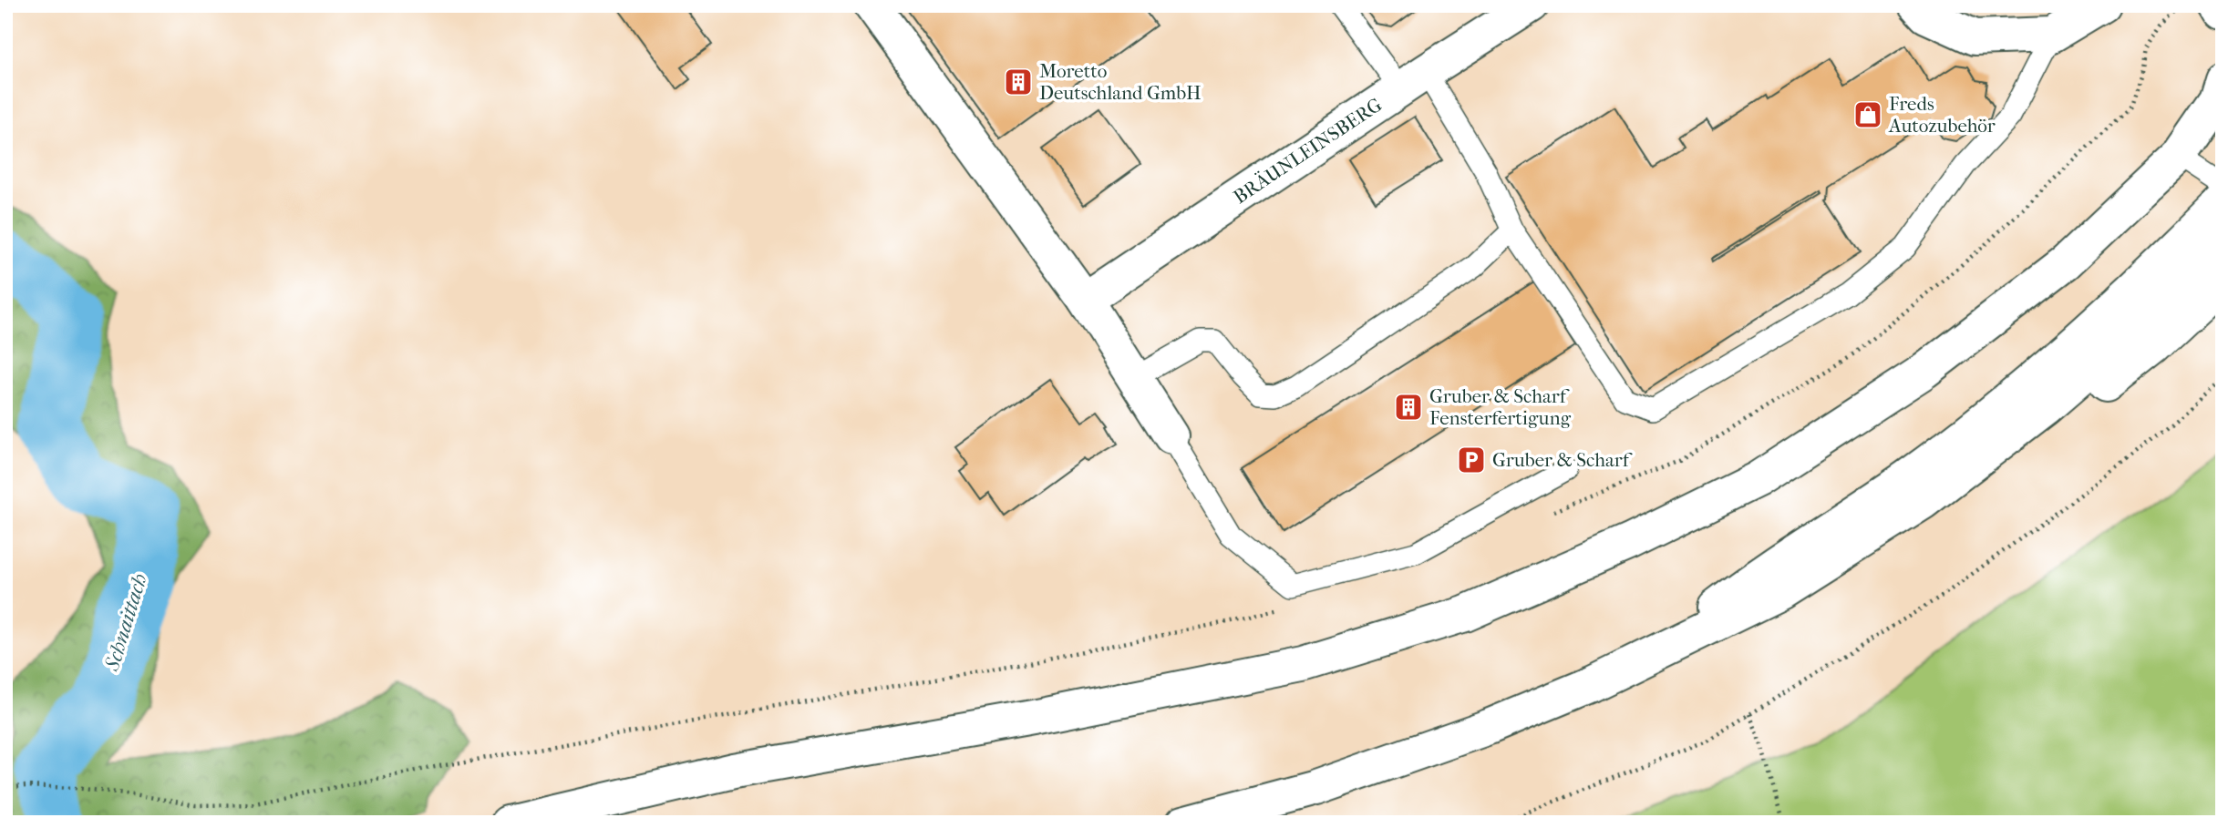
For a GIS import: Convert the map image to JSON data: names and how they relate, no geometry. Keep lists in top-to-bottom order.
{
  "streets": {
    "street": ["BRÄUNLEINSBERG"]
  },
  "water": ["Schnaittach"],
  "places": {
    "building": ["Moretto Deutschland GmbH", "Gruber & Scharf Fensterfertigung"],
    "shop": ["Freds Autozubehör"],
    "parking": ["Gruber & Scharf"]
  }
}
